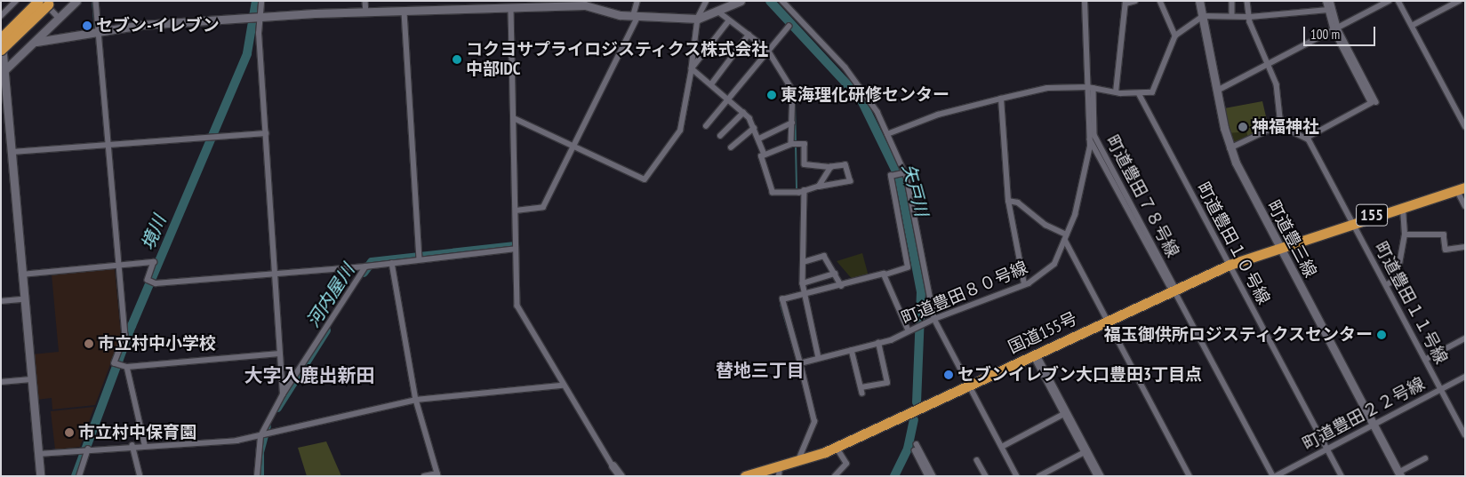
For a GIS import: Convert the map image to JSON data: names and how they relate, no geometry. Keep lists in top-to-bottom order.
{
  "streets": {
    "highway": ["155", "国道155号"],
    "street": [
      "町道豊田７８号線",
      "町道豊三線",
      "町道豊田１０号線",
      "町道豊田８０号線",
      "町道豊田１１号線",
      "町道豊田２２号線"
    ]
  },
  "crossings": [
    ["町道豊田７８号線", "町道豊田８０号線"],
    ["町道豊田７８号線", "国道155号"],
    ["町道豊三線", "国道155号"],
    ["町道豊三線", "町道豊田２２号線"],
    ["町道豊田１０号線", "国道155号"],
    ["町道豊田１０号線", "町道豊田２２号線"],
    ["町道豊田１１号線", "国道155号"],
    ["町道豊田１１号線", "町道豊田２２号線"]
  ],
  "districts": ["替地三丁目", "大字入鹿出新田"],
  "water": ["矢戸川", "境川", "河内屋川"],
  "places": [
    "セブン-イレブン",
    "コクヨサプライロジスティクス株式会社 中部IDC",
    "東海理化研修センター",
    "神福神社",
    "福玉御供所ロジスティクスセンター",
    "市立村中小学校",
    "セブンイレブン大口豊田3丁目点",
    "市立村中保育園"
  ],
  "scale_bar": "100 m"
}
